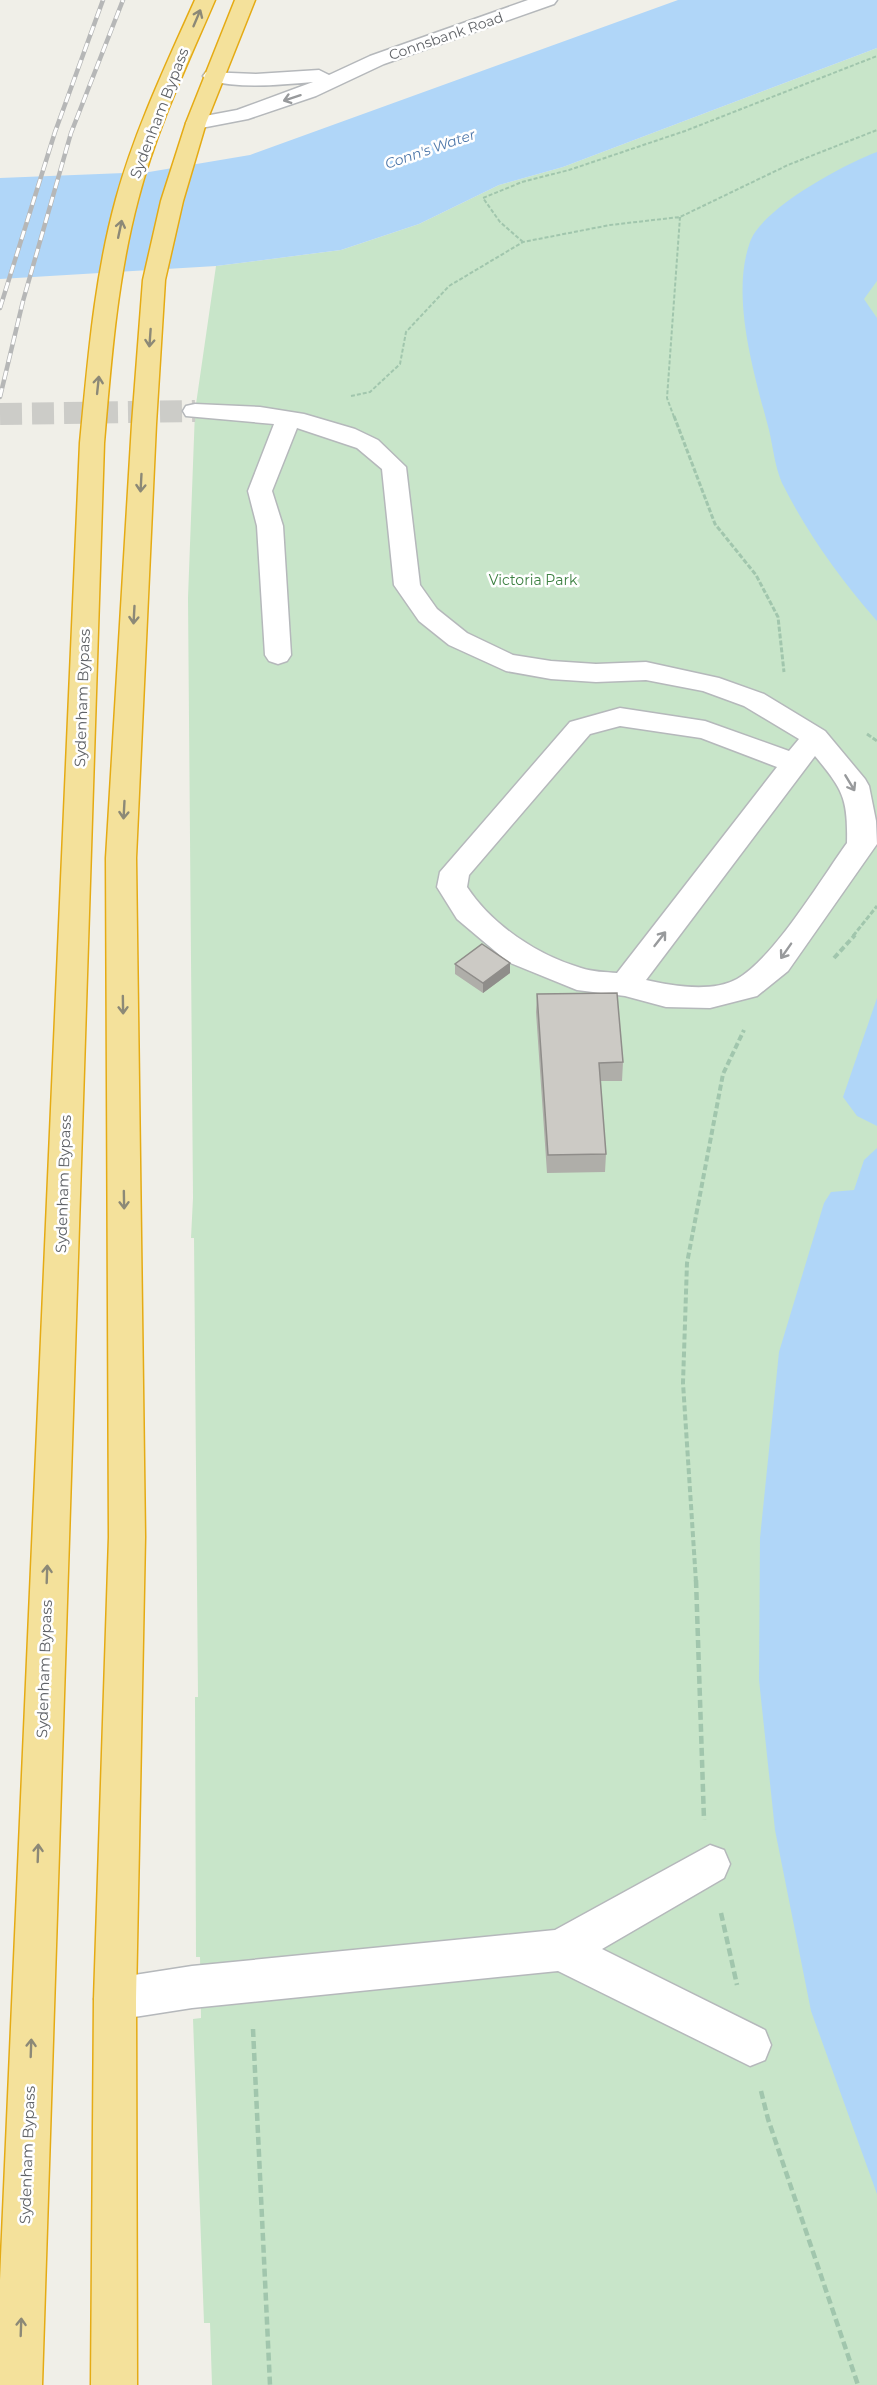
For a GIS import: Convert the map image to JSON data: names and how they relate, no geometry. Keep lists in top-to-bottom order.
{
  "streets": {
    "highway": ["Sydenham Bypass"],
    "street": ["Connsbank Road"]
  },
  "water": ["Conn's Water"],
  "parks": ["Victoria Park"]
}
